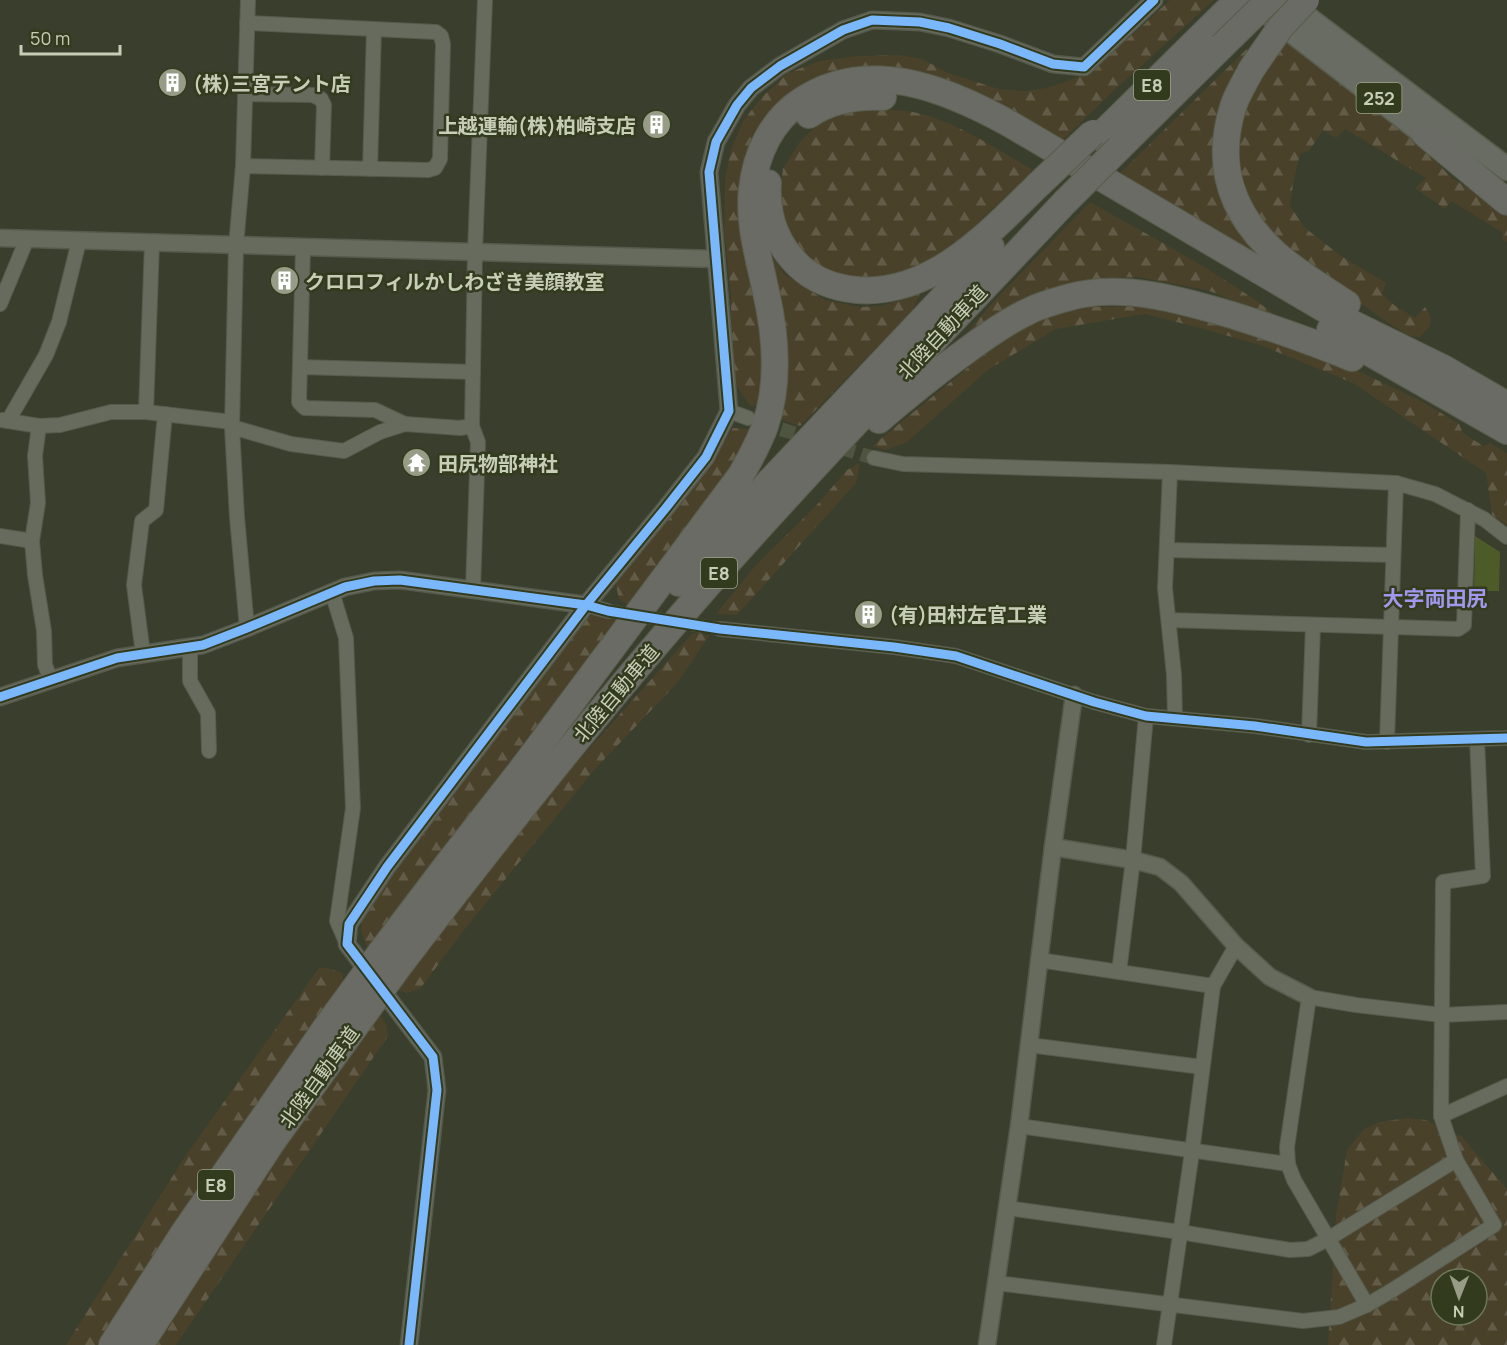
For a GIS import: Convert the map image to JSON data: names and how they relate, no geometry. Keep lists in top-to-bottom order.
{
  "streets": {
    "highway": ["E8", "252", "北陸自動車道"]
  },
  "crossings": [
    ["252", "北陸自動車道"]
  ],
  "districts": ["大字両田尻"],
  "places": {
    "building": [
      "(株)三宮テント店",
      "上越運輸(株)柏崎支店",
      "クロロフィルかしわざき美顔教室",
      "(有)田村左官工業"
    ],
    "temple": ["田尻物部神社"]
  },
  "scale_bar": "50 m",
  "north": "bottom"
}
